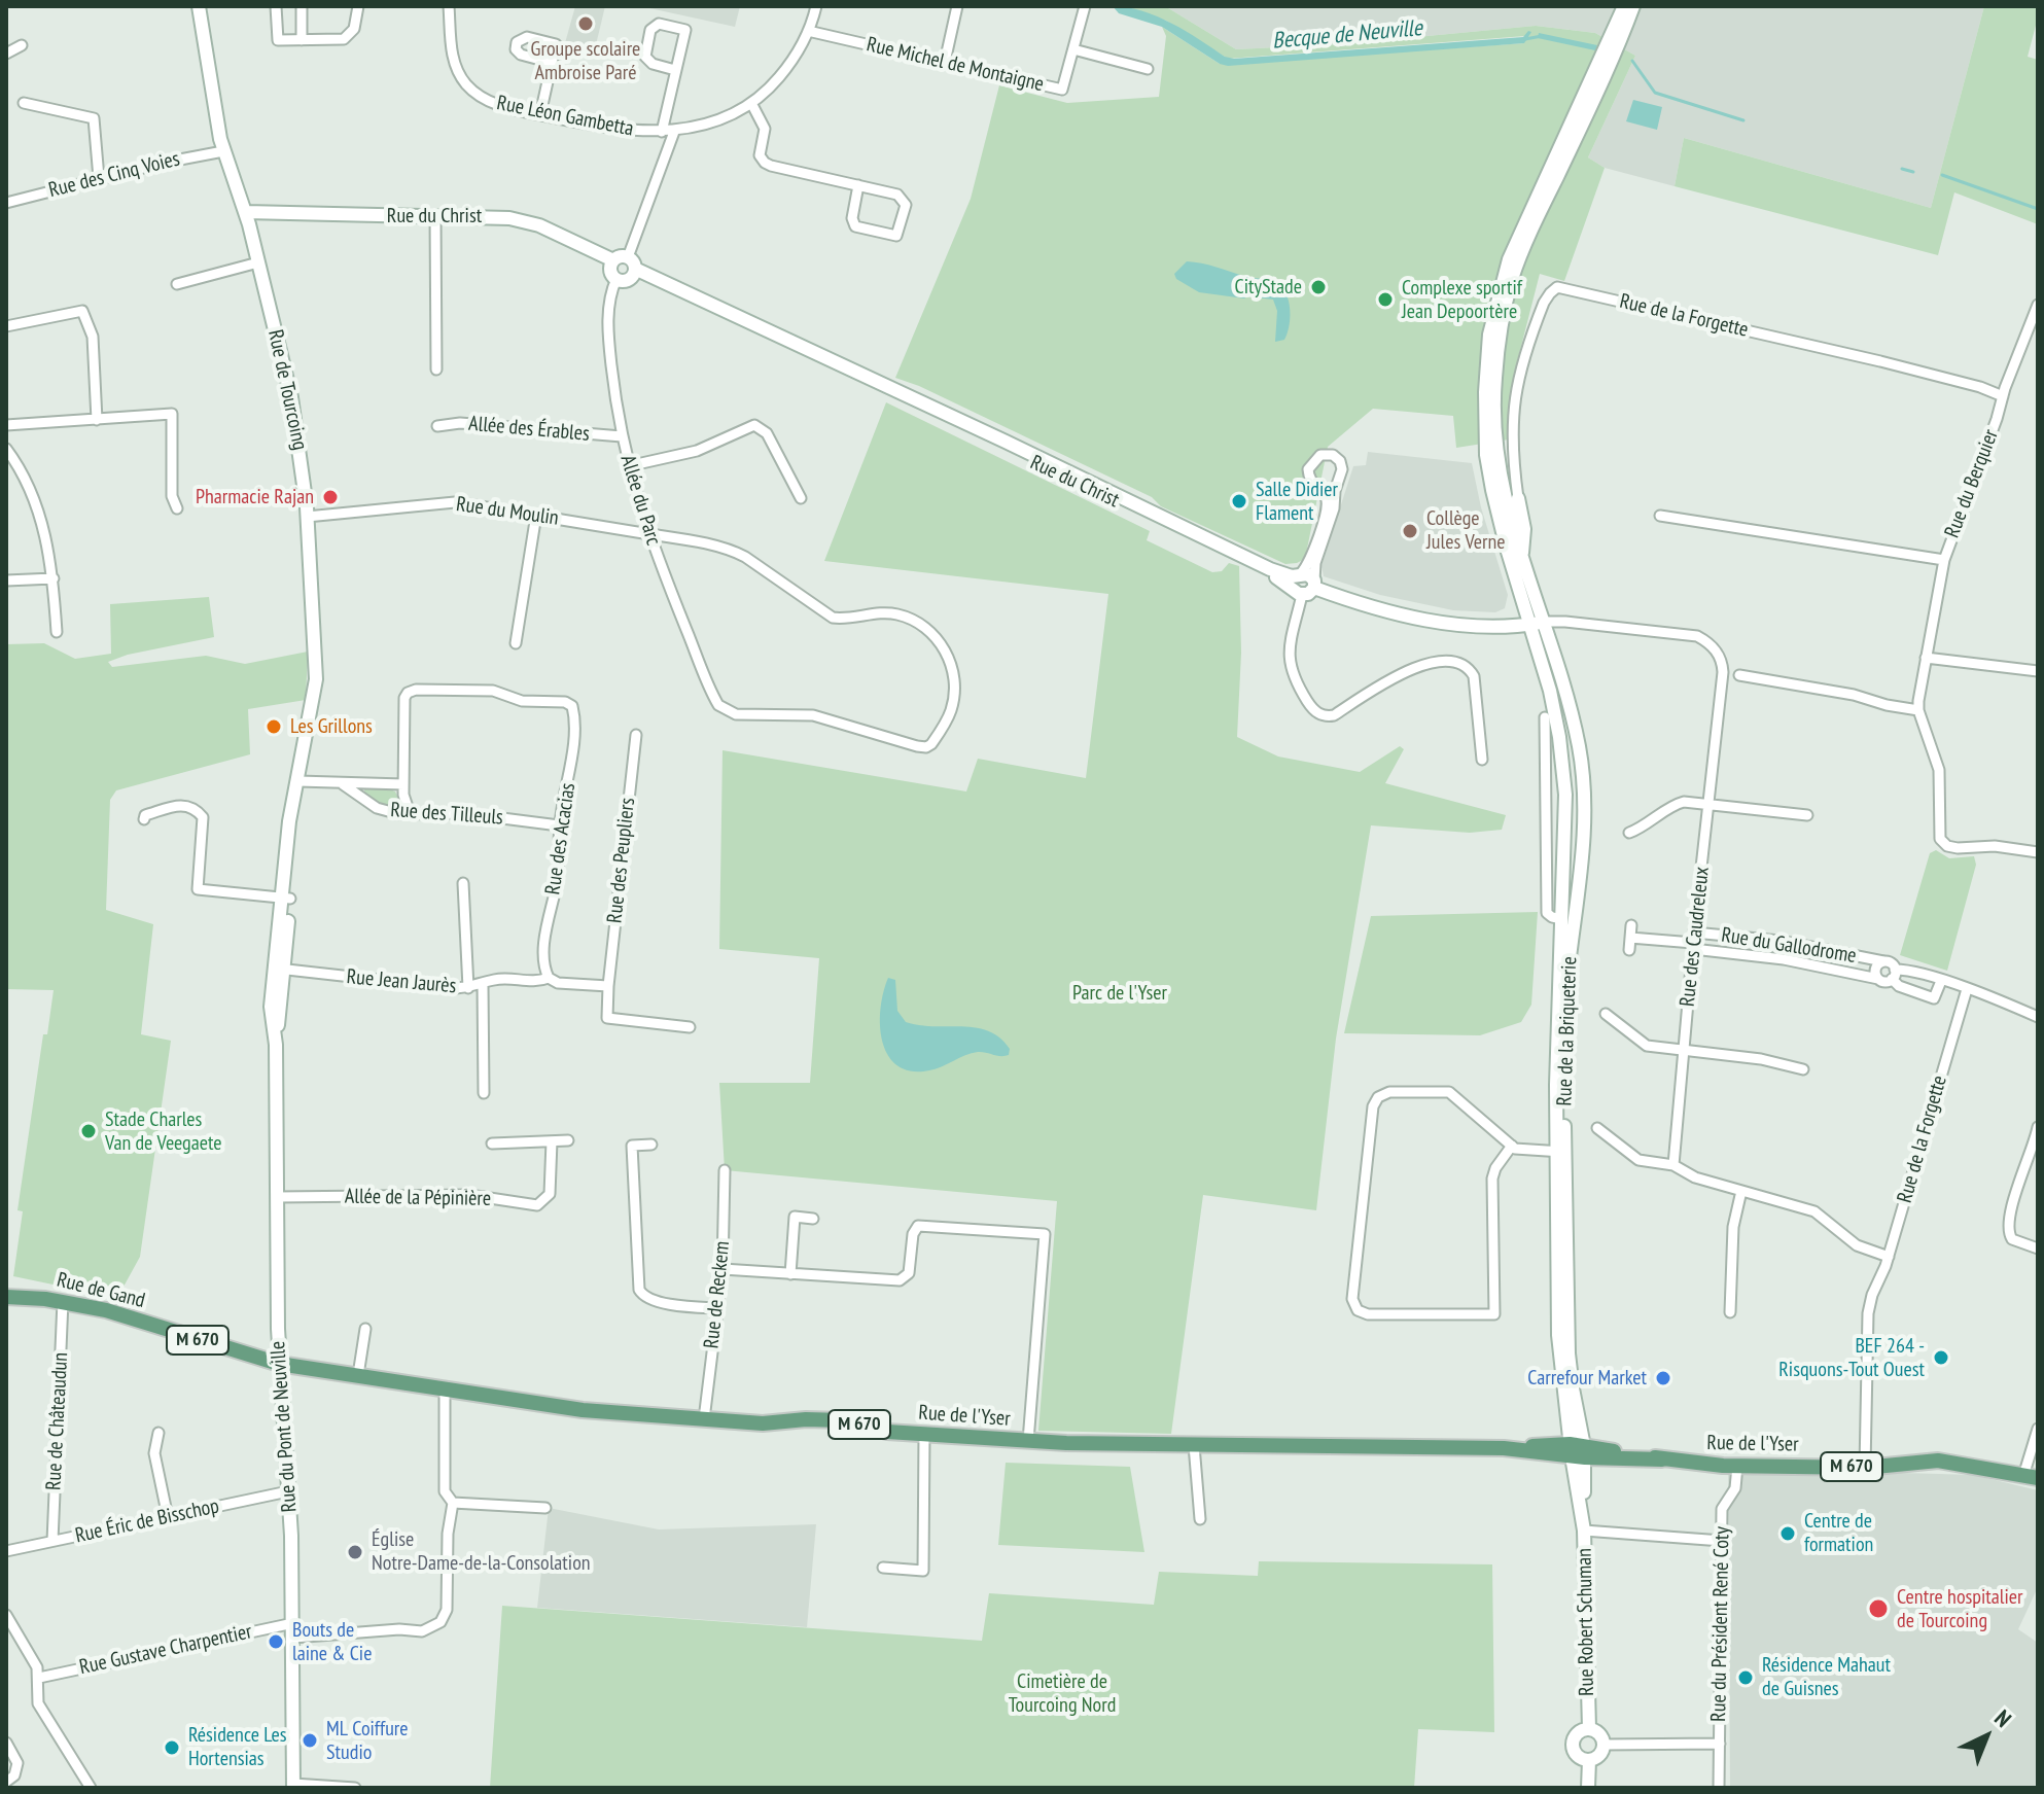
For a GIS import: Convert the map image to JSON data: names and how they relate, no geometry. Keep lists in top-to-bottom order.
{
  "streets": {
    "main road": ["Rue de Gand", "M 670", "Rue de l'Yser"],
    "street": [
      "Rue Michel de Montaigne",
      "Rue Léon Gambetta",
      "Rue des Cinq Voies",
      "Rue du Christ",
      "Rue de la Forgette",
      "Rue de Tourcoing",
      "Allée des Érables",
      "Rue du Berquier",
      "Allée du Parc",
      "Rue du Moulin",
      "Rue des Tilleuls",
      "Rue des Acacias",
      "Rue des Peupliers",
      "Rue des Caudreleux",
      "Rue du Gallodrome",
      "Rue Jean Jaurès",
      "Rue de la Briqueterie",
      "Allée de la Pépinière",
      "Rue de Reckem",
      "Rue de Châteaudun",
      "Rue du Pont de Neuville",
      "Rue Éric de Bisschop",
      "Rue Robert Schuman",
      "Rue du Président René Coty",
      "Rue Gustave Charpentier"
    ]
  },
  "crossings": [
    ["Rue Michel de Montaigne", "Rue Léon Gambetta"],
    ["Rue des Cinq Voies", "Rue de Tourcoing"],
    ["Rue du Christ", "Rue de Tourcoing"],
    ["Rue du Christ", "Allée du Parc"],
    ["Rue du Christ", "Rue des Caudreleux"],
    ["Rue du Christ", "Rue de la Briqueterie"],
    ["Rue de la Forgette", "Rue du Berquier"],
    ["Rue de la Forgette", "Rue de l'Yser"],
    ["Rue de Tourcoing", "Rue du Moulin"],
    ["Rue de Tourcoing", "Rue des Tilleuls"],
    ["Rue de Tourcoing", "Rue Jean Jaurès"],
    ["Rue de Tourcoing", "Rue du Pont de Neuville"],
    ["Allée des Érables", "Allée du Parc"],
    ["Allée du Parc", "Rue du Moulin"],
    ["Rue des Tilleuls", "Rue des Acacias"],
    ["Rue des Acacias", "Rue Jean Jaurès"],
    ["Rue des Peupliers", "Rue Jean Jaurès"],
    ["Rue des Caudreleux", "Rue du Gallodrome"],
    ["Rue des Caudreleux", "Rue de la Briqueterie"],
    ["Rue de la Briqueterie", "Rue de l'Yser"],
    ["Rue de la Briqueterie", "Rue Robert Schuman"],
    ["Allée de la Pépinière", "Rue du Pont de Neuville"],
    ["Rue de Gand", "Rue de l'Yser"],
    ["Rue de Gand", "Rue de Châteaudun"],
    ["Rue de Gand", "Rue du Pont de Neuville"],
    ["Rue de Reckem", "Rue de l'Yser"],
    ["Rue de l'Yser", "Rue du Pont de Neuville"],
    ["Rue de l'Yser", "Rue Robert Schuman"],
    ["Rue de l'Yser", "Rue du Président René Coty"],
    ["Rue de Châteaudun", "Rue Éric de Bisschop"],
    ["Rue du Pont de Neuville", "Rue Éric de Bisschop"],
    ["Rue du Pont de Neuville", "Rue Gustave Charpentier"]
  ],
  "water": ["Becque de Neuville"],
  "parks": ["Parc de l'Yser", "Cimetière de Tourcoing Nord"],
  "places": [
    "Groupe scolaire Ambroise Paré",
    "CityStade",
    "Complexe sportif Jean Depoortère",
    "Pharmacie Rajan",
    "Salle Didier Flament",
    "Collège Jules Verne",
    "Les Grillons",
    "Stade Charles Van de Veegaete",
    "BEF 264 - Risquons-Tout Ouest",
    "Carrefour Market",
    "Centre de formation",
    "Église Notre-Dame-de-la-Consolation",
    "Centre hospitalier de Tourcoing",
    "Bouts de laine & Cie",
    "Résidence Mahaut de Guisnes",
    "ML Coiffure Studio",
    "Résidence Les Hortensias"
  ],
  "north": "top right"
}
